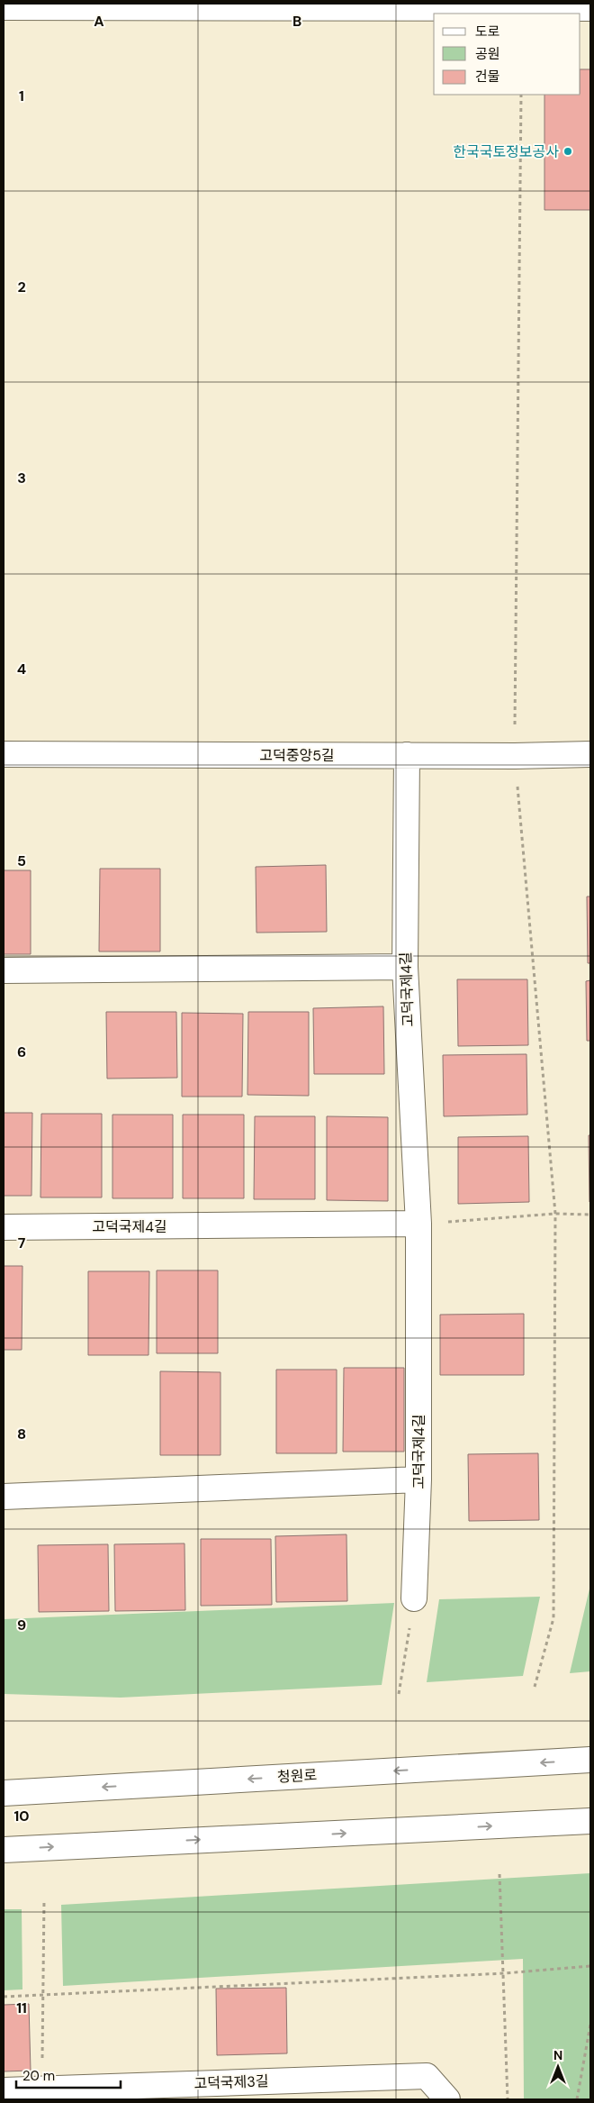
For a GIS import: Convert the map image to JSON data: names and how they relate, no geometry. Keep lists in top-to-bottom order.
{
  "streets": {
    "street": [
      "고덕중앙5길",
      "고덕국제4길",
      "청원로",
      "고덕국제3길"
    ]
  },
  "crossings": [
    ["고덕중앙5길", "고덕국제4길"]
  ],
  "places": ["한국국토정보공사"],
  "legend": ["도로", "공원", "건물"],
  "scale_bar": "20 m",
  "north": "top",
  "grid": {
    "columns": ["A", "B"],
    "rows": [
      "1",
      "2",
      "3",
      "4",
      "5",
      "6",
      "7",
      "8",
      "9",
      "10",
      "11"
    ]
  }
}
